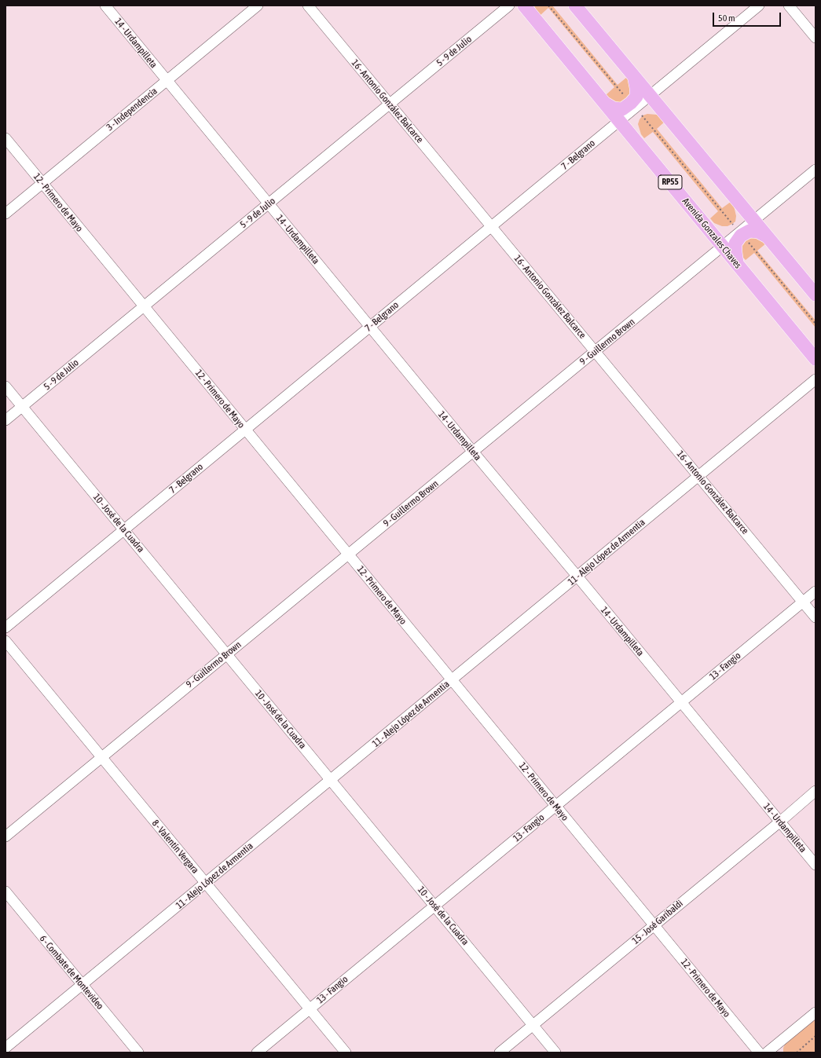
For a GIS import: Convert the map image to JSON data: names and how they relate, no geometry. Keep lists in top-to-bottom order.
{
  "streets": {
    "main road": ["RP55", "Avenida Gonzales Chaves"],
    "street": [
      "14 - Urdampilleta",
      "5 - 9 de Julio",
      "16 - Antonio González Balcarce",
      "3 - Independencia",
      "7 - Belgrano",
      "12 - Primero de Mayo",
      "9 - Guillermo Brown",
      "10 - José de la Cuadra",
      "11 - Alejo López de Armentia",
      "13 - Fangio",
      "8 - Valentín Vergara",
      "15 - José Garibaldi",
      "6 - Combate de Montevideo"
    ]
  },
  "crossings": [
    ["14 - Urdampilleta", "5 - 9 de Julio"],
    ["14 - Urdampilleta", "3 - Independencia"],
    ["14 - Urdampilleta", "7 - Belgrano"],
    ["14 - Urdampilleta", "9 - Guillermo Brown"],
    ["14 - Urdampilleta", "11 - Alejo López de Armentia"],
    ["14 - Urdampilleta", "13 - Fangio"],
    ["14 - Urdampilleta", "15 - José Garibaldi"],
    ["5 - 9 de Julio", "16 - Antonio González Balcarce"],
    ["5 - 9 de Julio", "12 - Primero de Mayo"],
    ["5 - 9 de Julio", "10 - José de la Cuadra"],
    ["16 - Antonio González Balcarce", "7 - Belgrano"],
    ["16 - Antonio González Balcarce", "9 - Guillermo Brown"],
    ["16 - Antonio González Balcarce", "11 - Alejo López de Armentia"],
    ["16 - Antonio González Balcarce", "13 - Fangio"],
    ["3 - Independencia", "12 - Primero de Mayo"],
    ["7 - Belgrano", "12 - Primero de Mayo"],
    ["7 - Belgrano", "Avenida Gonzales Chaves"],
    ["7 - Belgrano", "10 - José de la Cuadra"],
    ["12 - Primero de Mayo", "9 - Guillermo Brown"],
    ["12 - Primero de Mayo", "11 - Alejo López de Armentia"],
    ["12 - Primero de Mayo", "13 - Fangio"],
    ["12 - Primero de Mayo", "15 - José Garibaldi"],
    ["Avenida Gonzales Chaves", "9 - Guillermo Brown"],
    ["9 - Guillermo Brown", "10 - José de la Cuadra"],
    ["9 - Guillermo Brown", "8 - Valentín Vergara"],
    ["10 - José de la Cuadra", "11 - Alejo López de Armentia"],
    ["10 - José de la Cuadra", "13 - Fangio"],
    ["10 - José de la Cuadra", "15 - José Garibaldi"],
    ["11 - Alejo López de Armentia", "8 - Valentín Vergara"],
    ["11 - Alejo López de Armentia", "6 - Combate de Montevideo"],
    ["13 - Fangio", "8 - Valentín Vergara"]
  ],
  "scale_bar": "50 m"
}
